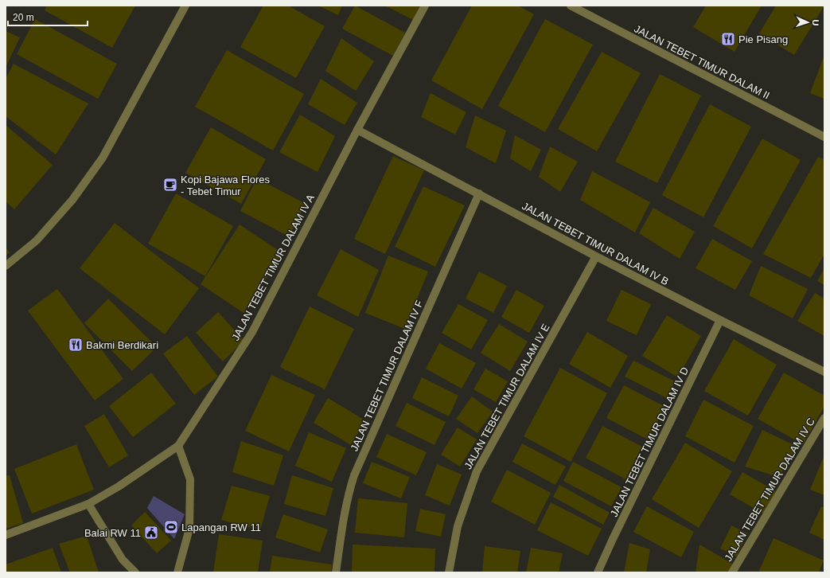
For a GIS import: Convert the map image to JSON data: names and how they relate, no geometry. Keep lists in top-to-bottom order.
{
  "streets": {
    "street": [
      "JALAN TEBET TIMUR DALAM II",
      "JALAN TEBET TIMUR DALAM IV B",
      "JALAN TEBET TIMUR DALAM IV A",
      "JALAN TEBET TIMUR DALAM IV F",
      "JALAN TEBET TIMUR DALAM IV E",
      "JALAN TEBET TIMUR DALAM IV D",
      "JALAN TEBET TIMUR DALAM IV C"
    ]
  },
  "crossings": [
    ["JALAN TEBET TIMUR DALAM IV B", "JALAN TEBET TIMUR DALAM IV A"],
    ["JALAN TEBET TIMUR DALAM IV B", "JALAN TEBET TIMUR DALAM IV F"],
    ["JALAN TEBET TIMUR DALAM IV B", "JALAN TEBET TIMUR DALAM IV E"],
    ["JALAN TEBET TIMUR DALAM IV B", "JALAN TEBET TIMUR DALAM IV D"]
  ],
  "places": {
    "restaurant": ["Pie Pisang", "Bakmi Berdikari"],
    "cafe": ["Kopi Bajawa Flores - Tebet Timur"],
    "sports": ["Lapangan RW 11"],
    "public building": ["Balai RW 11"]
  },
  "scale_bar": "20 m",
  "north": "right"
}
